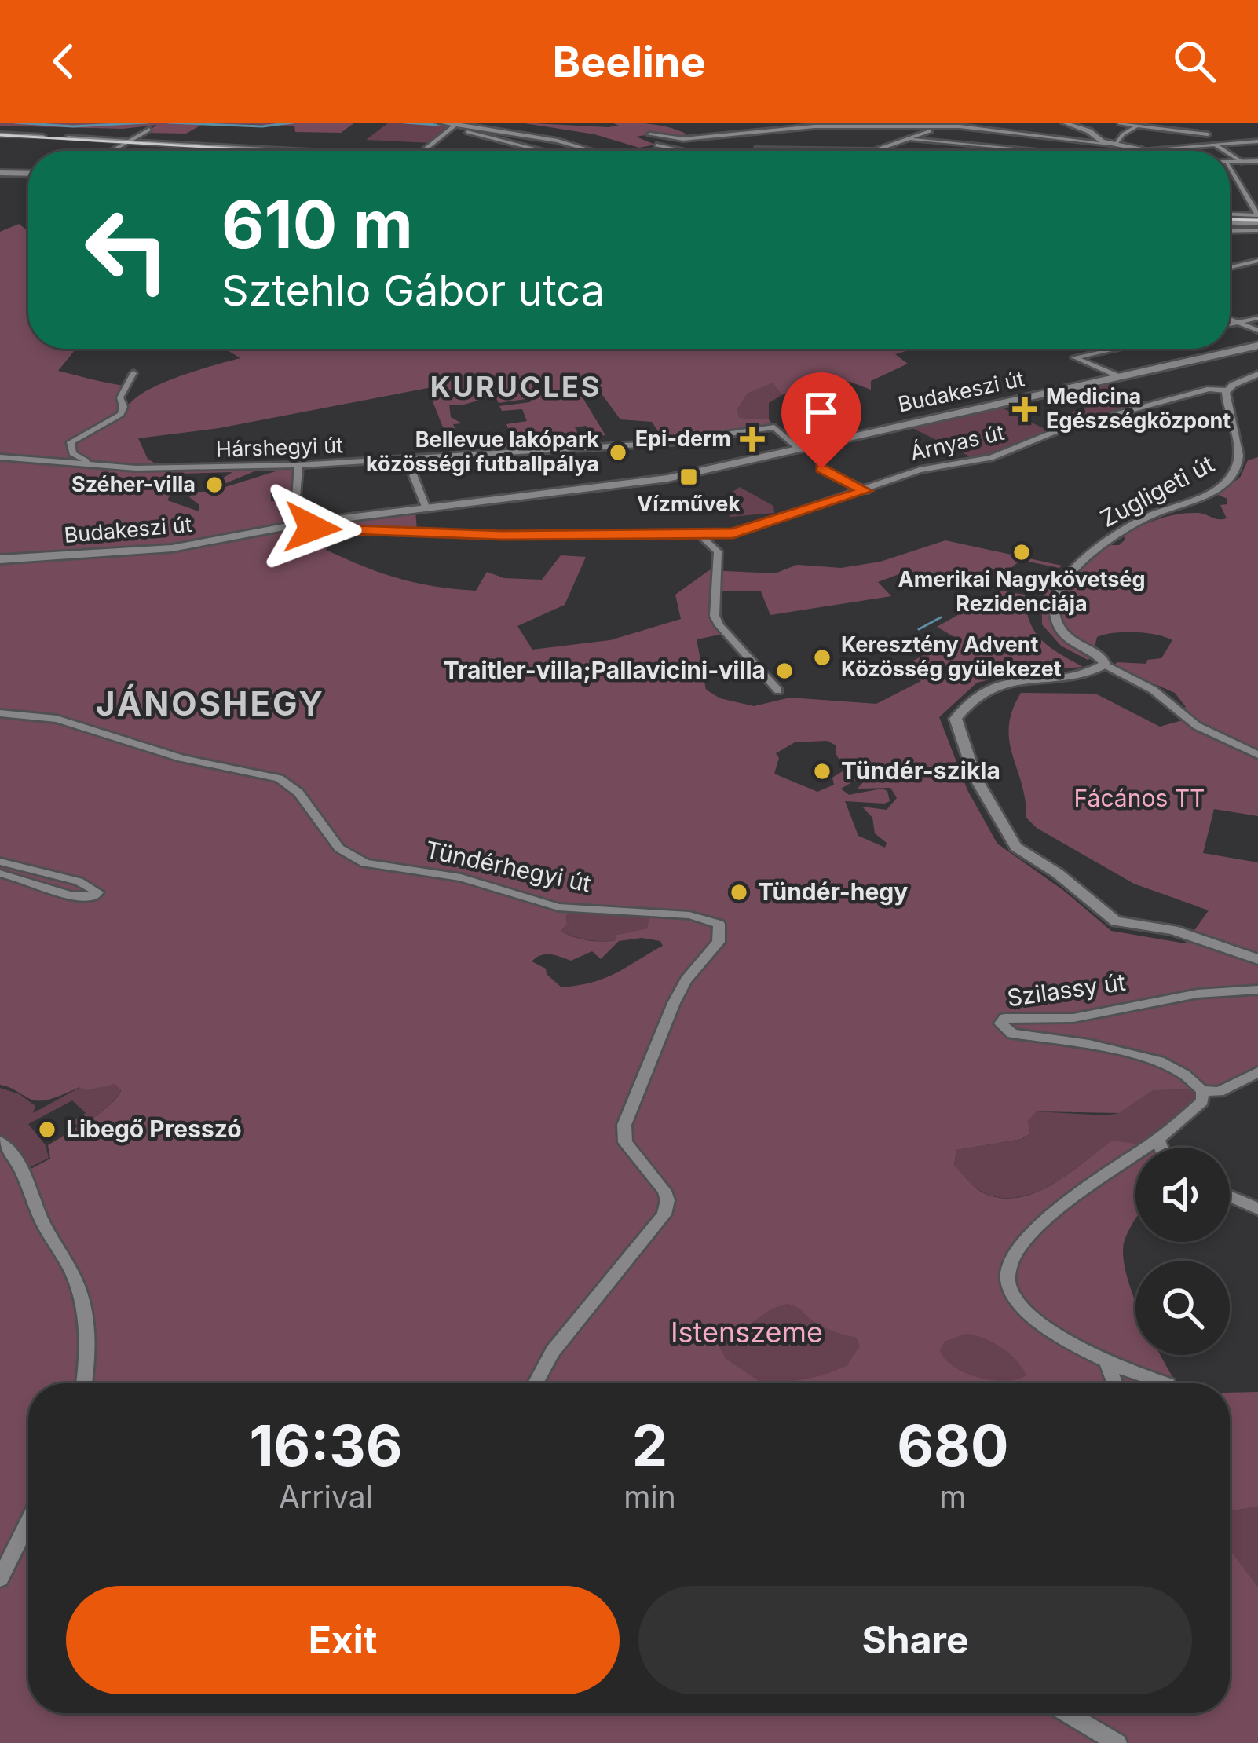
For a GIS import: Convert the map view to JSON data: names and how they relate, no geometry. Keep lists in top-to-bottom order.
{
  "streets": {
    "main road": ["Budakeszi út"],
    "street": [
      "Árnyas út",
      "Hárshegyi út",
      "Zugligeti út",
      "Tündérhegyi út",
      "Szilassy út"
    ]
  },
  "crossings": [
    ["Budakeszi út", "Árnyas út"],
    ["Budakeszi út", "Hárshegyi út"],
    ["Árnyas út", "Zugligeti út"]
  ],
  "districts": ["KURUCLES", "JÁNOSHEGY"],
  "parks": ["Fácános TT", "Istenszeme"],
  "places": {
    "health": ["Medicina Egészségközpont", "Epi-derm"],
    "other": [
      "Bellevue lakópark közösségi futballpálya",
      "Széher-villa",
      "Amerikai Nagykövetség Rezidenciája",
      "Keresztény Advent Közösség gyülekezet",
      "Traitler-villa;Pallavicini-villa",
      "Tündér-szikla",
      "Tündér-hegy",
      "Libegő Presszó"
    ],
    "transit": ["Vízművek"]
  },
  "page": {
    "header": "Beeline",
    "turn": ["610 m", "Sztehlo Gábor utca"],
    "eta": [
      "16:36",
      "Arrival",
      "2",
      "min",
      "680",
      "m"
    ],
    "buttons": ["Exit", "Share"]
  }
}
